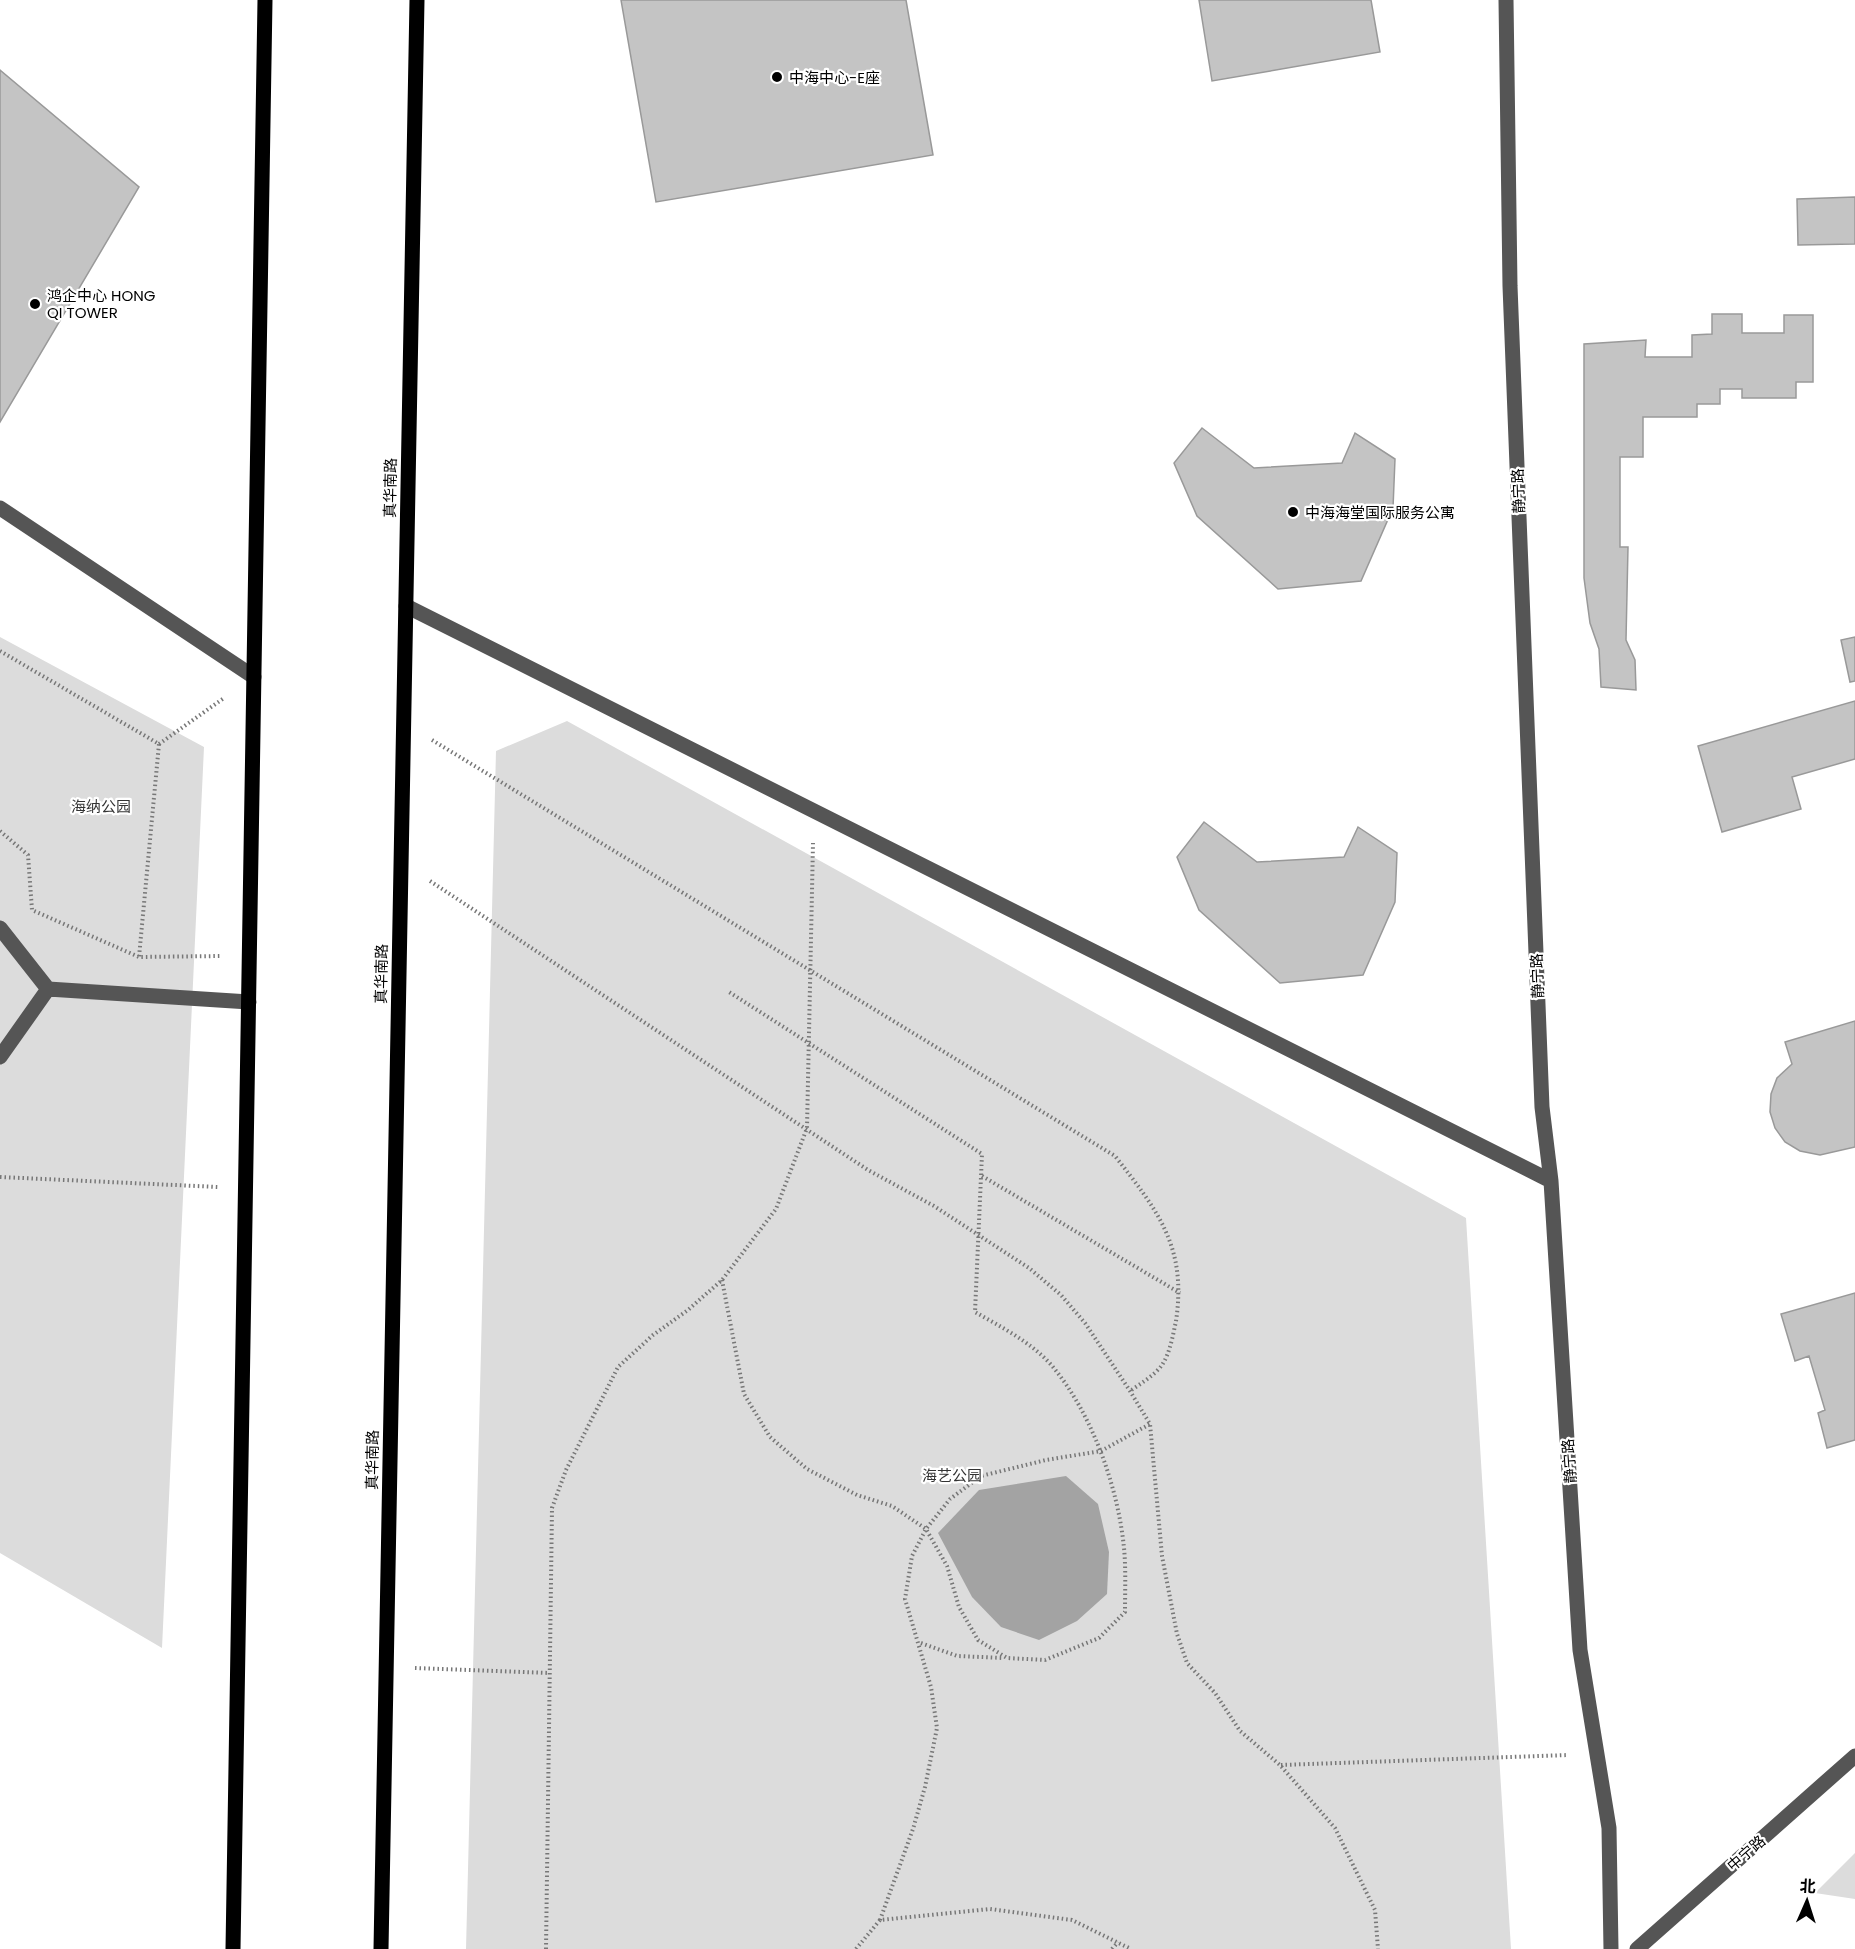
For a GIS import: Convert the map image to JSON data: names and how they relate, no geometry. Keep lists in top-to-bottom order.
{
  "streets": {
    "main road": ["真华南路"],
    "street": ["静宁路", "中宁路"]
  },
  "parks": ["海纳公园", "海艺公园"],
  "places": ["中海中心-E座", "鸿企中心 HONG QI TOWER", "中海海堂国际服务公寓"],
  "north": "top"
}
